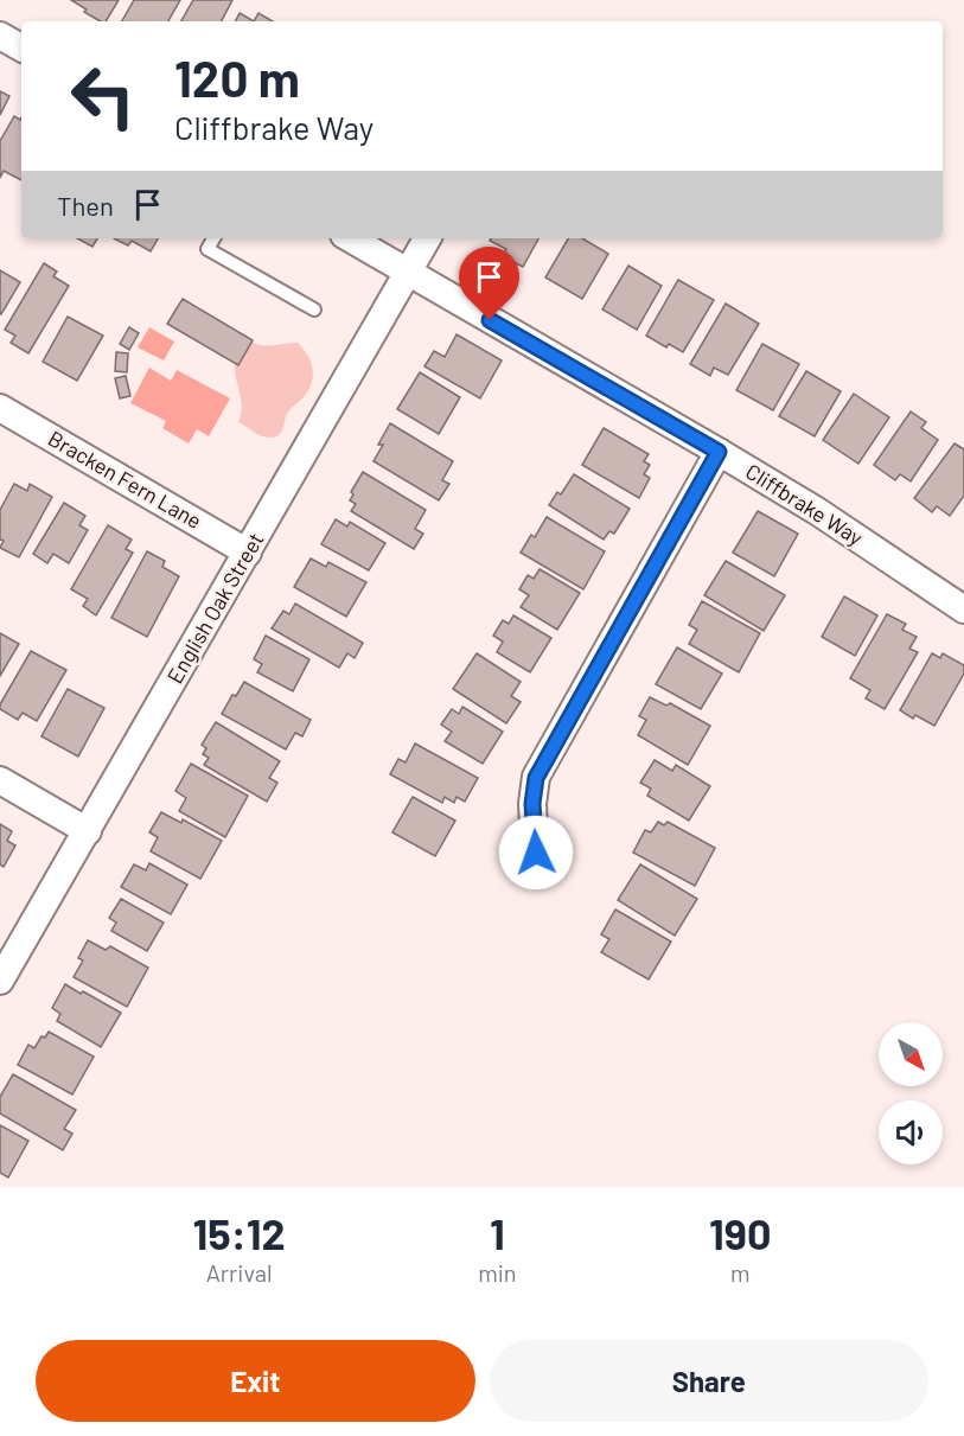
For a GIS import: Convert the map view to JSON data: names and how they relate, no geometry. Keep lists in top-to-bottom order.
{
  "streets": {
    "street": ["Bracken Fern Lane", "Cliffbrake Way", "English Oak Street"]
  },
  "crossings": [
    ["Bracken Fern Lane", "English Oak Street"],
    ["Cliffbrake Way", "English Oak Street"]
  ],
  "north": "bottom right",
  "page": {
    "turn": ["120 m", "Cliffbrake Way"],
    "then": "Then",
    "eta": [
      "15:12",
      "Arrival",
      "1",
      "min",
      "190",
      "m"
    ],
    "buttons": ["Exit", "Share"]
  }
}
